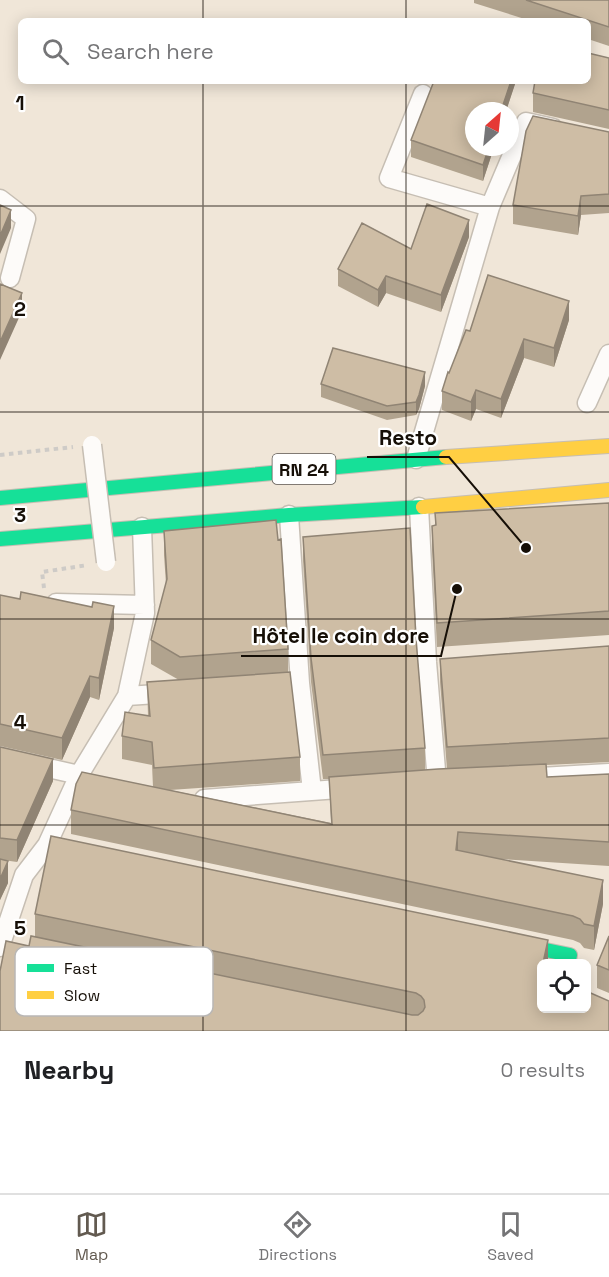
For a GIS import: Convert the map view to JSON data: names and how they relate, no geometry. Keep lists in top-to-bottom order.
{
  "streets": {
    "main road": ["RN 24"]
  },
  "places": ["Resto", "Hôtel le coin dore"],
  "legend": ["Fast", "Slow"],
  "north": "top right",
  "page": {
    "search": "Search here",
    "heading": ["Nearby", "0 results"],
    "nav": ["Map", "Directions", "Saved"]
  },
  "grid": {
    "rows": [
      "1",
      "2",
      "3",
      "4",
      "5"
    ]
  }
}
